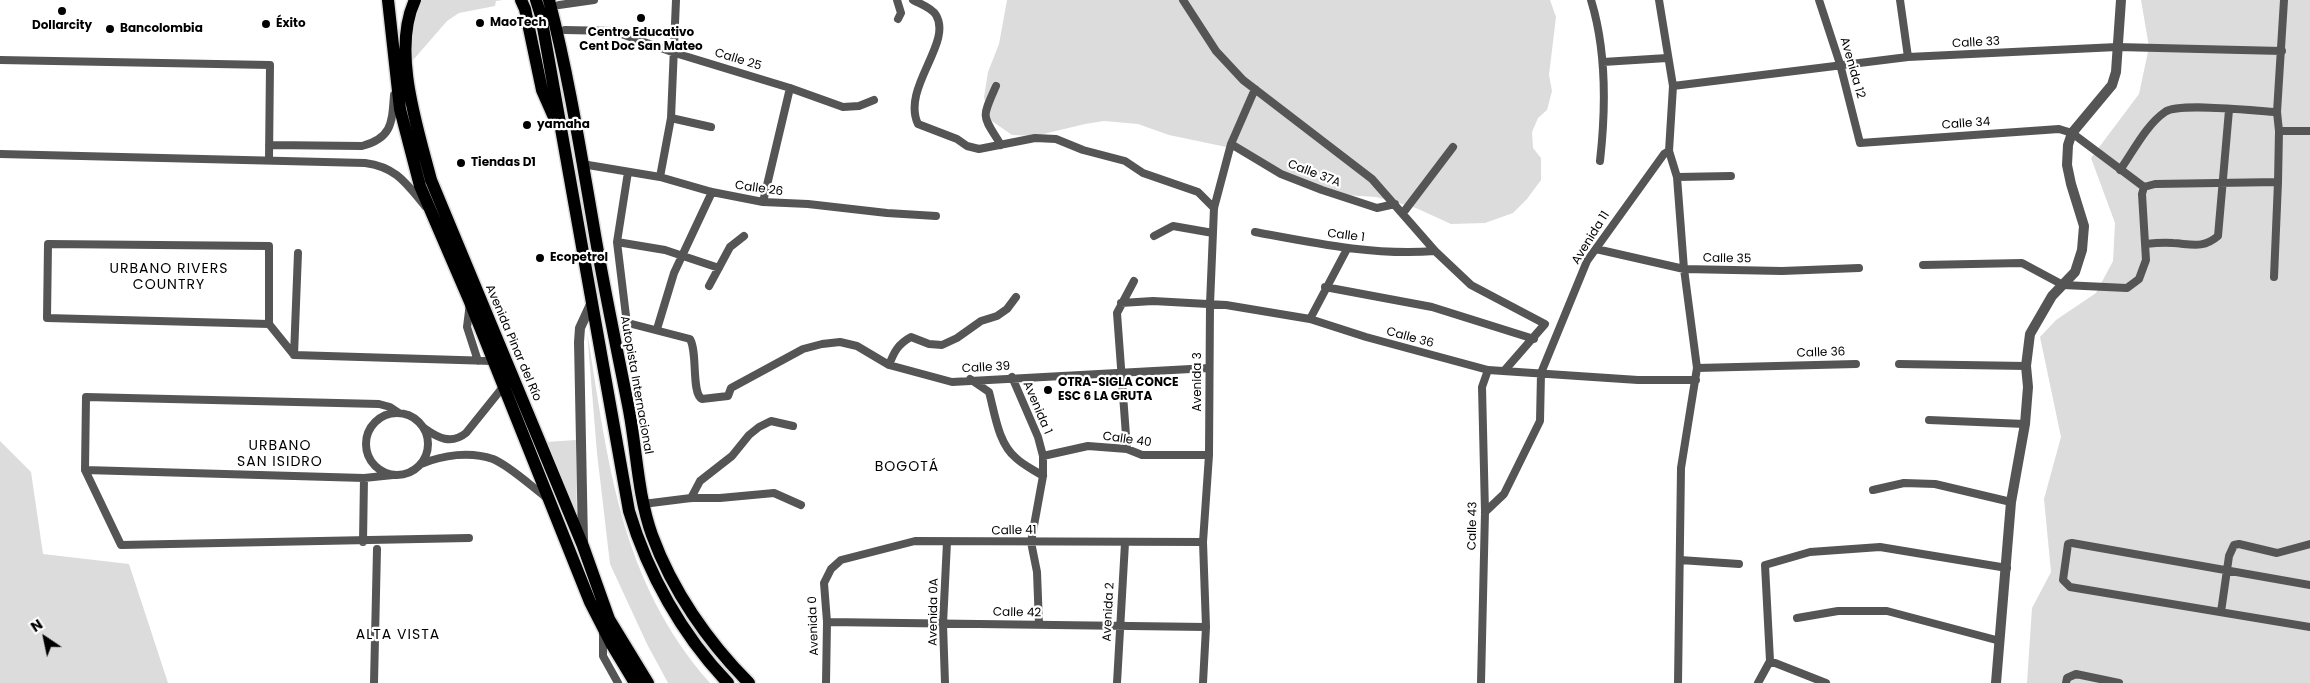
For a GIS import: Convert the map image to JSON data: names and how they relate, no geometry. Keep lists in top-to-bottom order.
{
  "streets": {
    "main road": ["Avenida Pinar del Río", "Autopista Internacional"],
    "street": [
      "Calle 33",
      "Calle 25",
      "Avenida 12",
      "Calle 34",
      "Calle 37A",
      "Calle 26",
      "Calle 1",
      "Avenida 11",
      "Calle 35",
      "Calle 36",
      "Calle 39",
      "Avenida 3",
      "Avenida 1",
      "Calle 40",
      "Calle 43",
      "Calle 41",
      "Avenida 0A",
      "Avenida 2",
      "Calle 42",
      "Avenida 0"
    ]
  },
  "crossings": [
    ["Calle 33", "Avenida 12"],
    ["Avenida 12", "Calle 34"],
    ["Calle 37A", "Avenida 3"],
    ["Calle 26", "Autopista Internacional"],
    ["Avenida 11", "Calle 35"],
    ["Avenida 11", "Calle 36"],
    ["Avenida 11", "Calle 43"],
    ["Calle 36", "Avenida 3"],
    ["Calle 36", "Calle 43"],
    ["Calle 39", "Avenida 3"],
    ["Calle 39", "Avenida 1"],
    ["Avenida 3", "Calle 40"],
    ["Avenida 3", "Calle 41"],
    ["Avenida 3", "Calle 42"],
    ["Avenida 1", "Calle 40"],
    ["Avenida 1", "Calle 41"],
    ["Avenida 1", "Calle 42"],
    ["Calle 41", "Avenida 0A"],
    ["Calle 41", "Avenida 2"],
    ["Calle 41", "Avenida 0"],
    ["Avenida 0A", "Calle 42"],
    ["Avenida 2", "Calle 42"],
    ["Calle 42", "Avenida 0"]
  ],
  "districts": [
    "URBANO RIVERS COUNTRY",
    "URBANO SAN ISIDRO",
    "BOGOTÁ",
    "ALTA VISTA"
  ],
  "places": [
    "Dollarcity",
    "Centro Educativo Cent Doc San Mateo",
    "MaoTech",
    "Éxito",
    "Bancolombia",
    "yamaha",
    "Tiendas D1",
    "Ecopetrol",
    "OTRA-SIGLA CONCE ESC 6 LA GRUTA"
  ],
  "north": "top left"
}
